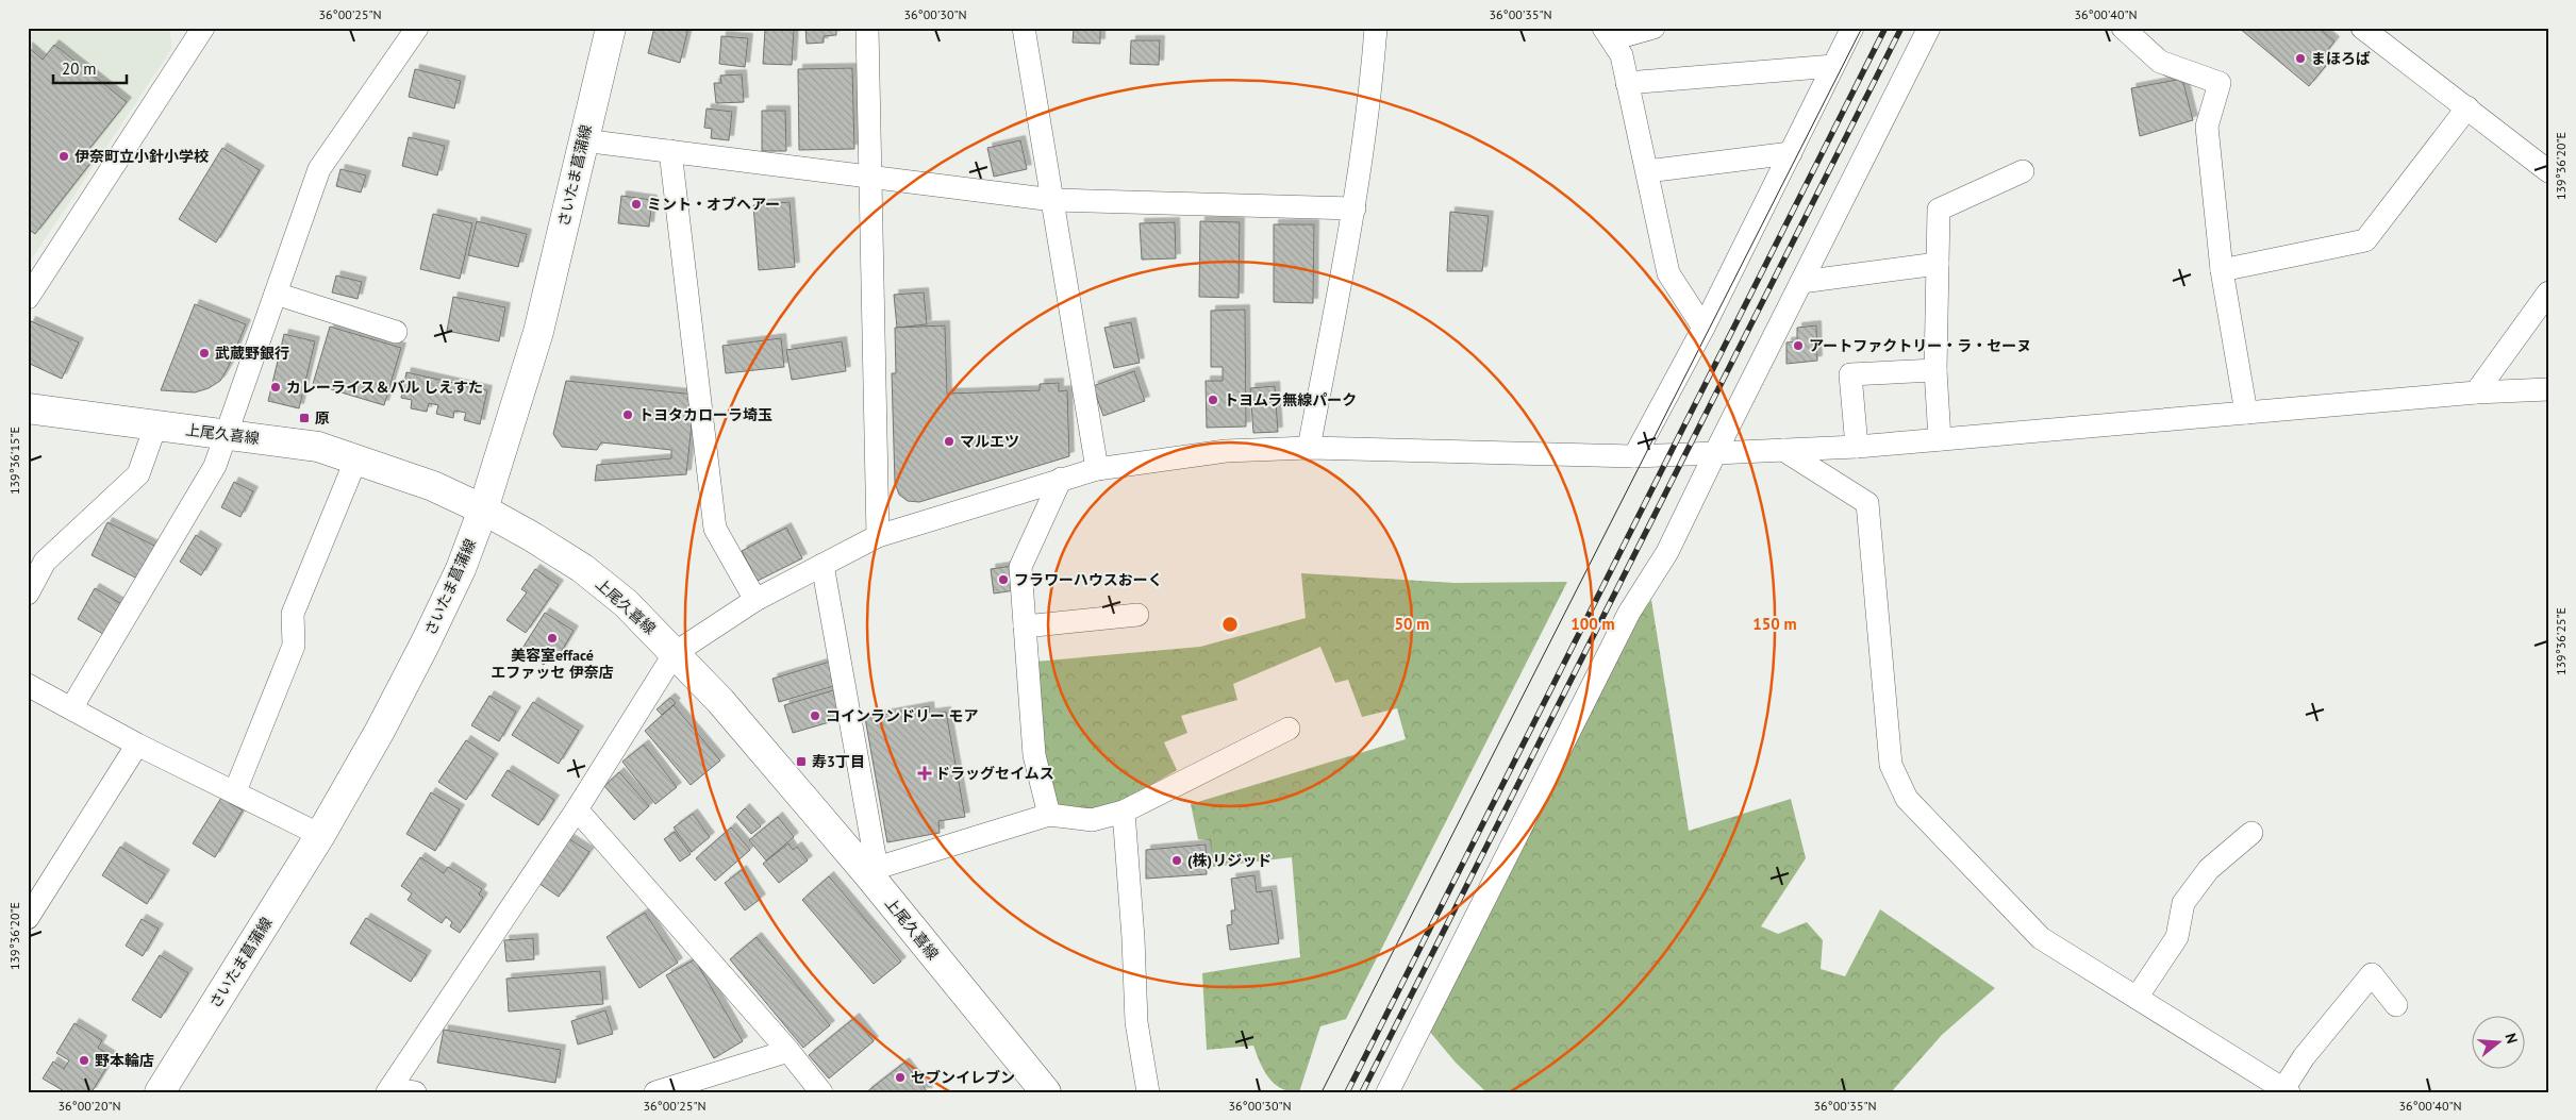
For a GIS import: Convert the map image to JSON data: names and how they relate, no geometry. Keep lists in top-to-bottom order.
{
  "streets": {
    "main road": ["さいたま菖蒲線", "上尾久喜線"]
  },
  "crossings": [
    ["さいたま菖蒲線", "上尾久喜線"]
  ],
  "places": {
    "other": [
      "まほろば",
      "伊奈町立小針小学校",
      "ミント・オブヘアー",
      "アートファクトリー・ラ・セーヌ",
      "武蔵野銀行",
      "カレーライス＆バル しえすた",
      "トヨムラ無線パーク",
      "トヨタカローラ埼玉",
      "マルエツ",
      "フラワーハウスおーく",
      "美容室effacé エファッセ 伊奈店",
      "コインランドリー モア",
      "(株)リジッド",
      "野本輪店",
      "セブンイレブン"
    ],
    "transit": ["原", "寿3丁目"],
    "health": ["ドラッグセイムス"]
  },
  "scale_bar": "20 m",
  "north": "right",
  "coordinates": [
    "36°00'25\"N",
    "36°00'30\"N",
    "36°00'35\"N",
    "36°00'40\"N",
    "139°36'20\"E",
    "139°36'15\"E",
    "139°36'25\"E",
    "36°00'20\"N"
  ],
  "rings": ["50 m", "100 m", "150 m"]
}
